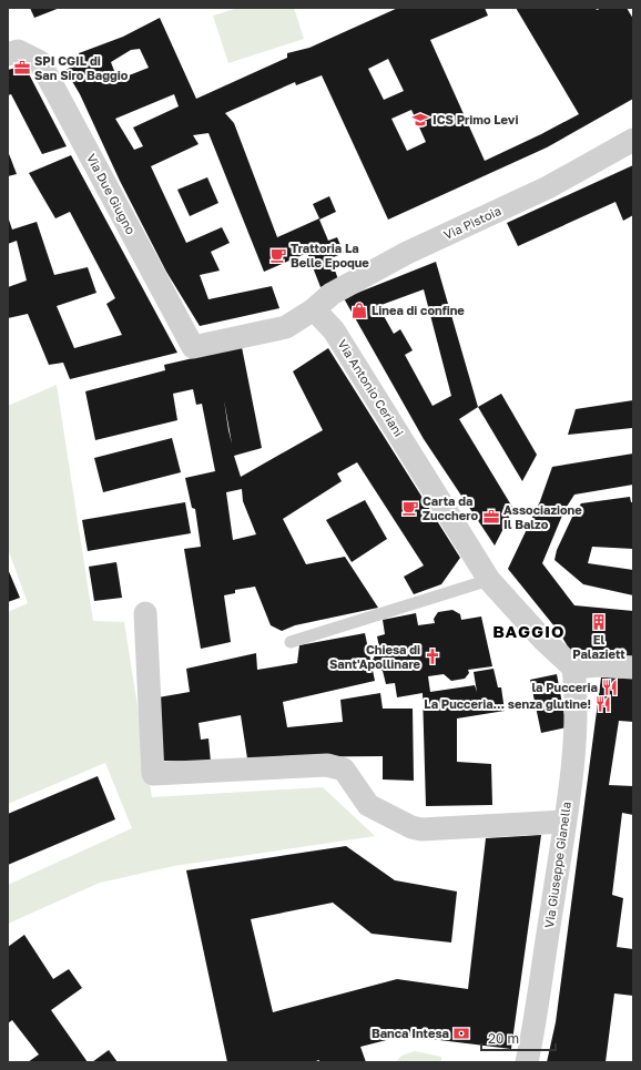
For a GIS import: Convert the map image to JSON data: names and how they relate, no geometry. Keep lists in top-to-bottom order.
{
  "streets": {
    "street": [
      "Via Due Giugno",
      "Via Pistoia",
      "Via Antonio Ceriani",
      "Via Giuseppe Gianella"
    ]
  },
  "crossings": [
    ["Via Due Giugno", "Via Pistoia"],
    ["Via Due Giugno", "Via Antonio Ceriani"],
    ["Via Pistoia", "Via Antonio Ceriani"],
    ["Via Antonio Ceriani", "Via Giuseppe Gianella"]
  ],
  "districts": ["BAGGIO"],
  "places": {
    "office": ["SPI CGIL di San Siro Baggio", "Associazione Il Balzo"],
    "school or university": ["ICS Primo Levi"],
    "cafe": ["Trattoria La Belle Epoque", "Carta da Zucchero"],
    "shop": ["Linea di confine"],
    "building": ["El Palaziett"],
    "church": ["Chiesa di Sant'Apollinare"],
    "restaurant": ["la Pucceria", "La Pucceria... senza glutine!"],
    "bank": ["Banca Intesa"]
  },
  "scale_bar": "20 m"
}
